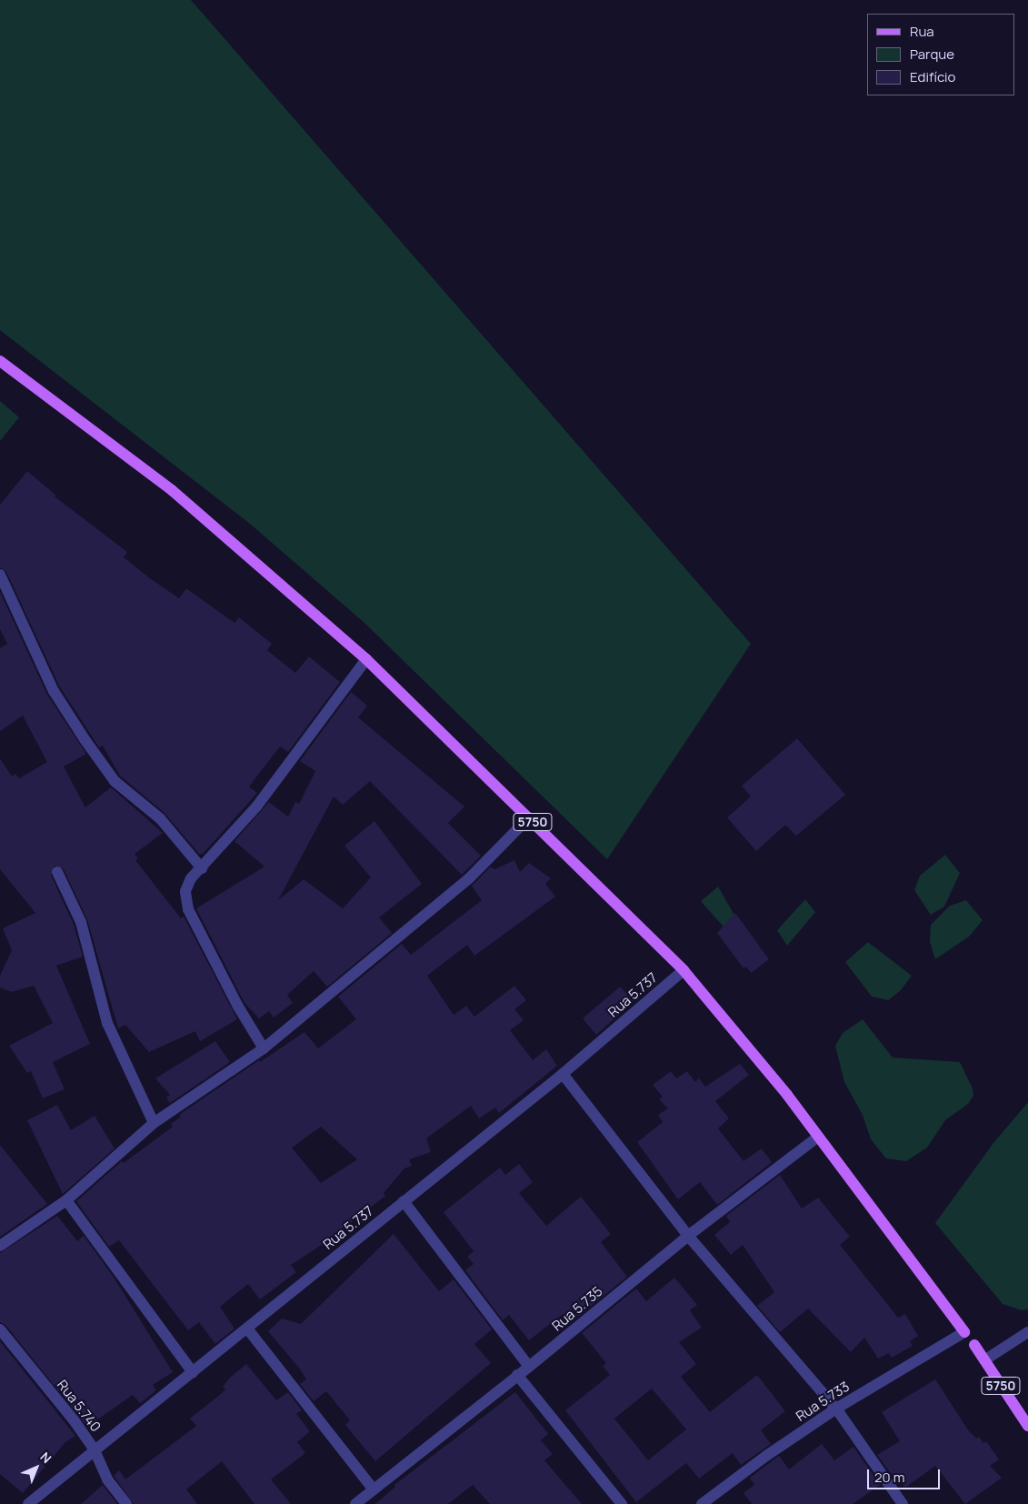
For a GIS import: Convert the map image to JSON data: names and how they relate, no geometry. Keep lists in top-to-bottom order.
{
  "streets": {
    "main road": ["5750"],
    "street": [
      "Rua 5.737",
      "Rua 5.735",
      "Rua 5.733",
      "Rua 5.740"
    ]
  },
  "crossings": [
    ["5750", "Rua 5.737"],
    ["5750", "Rua 5.735"],
    ["5750", "Rua 5.733"],
    ["Rua 5.737", "Rua 5.740"]
  ],
  "legend": ["Rua", "Parque", "Edifício"],
  "scale_bar": "20 m",
  "north": "top right"
}
